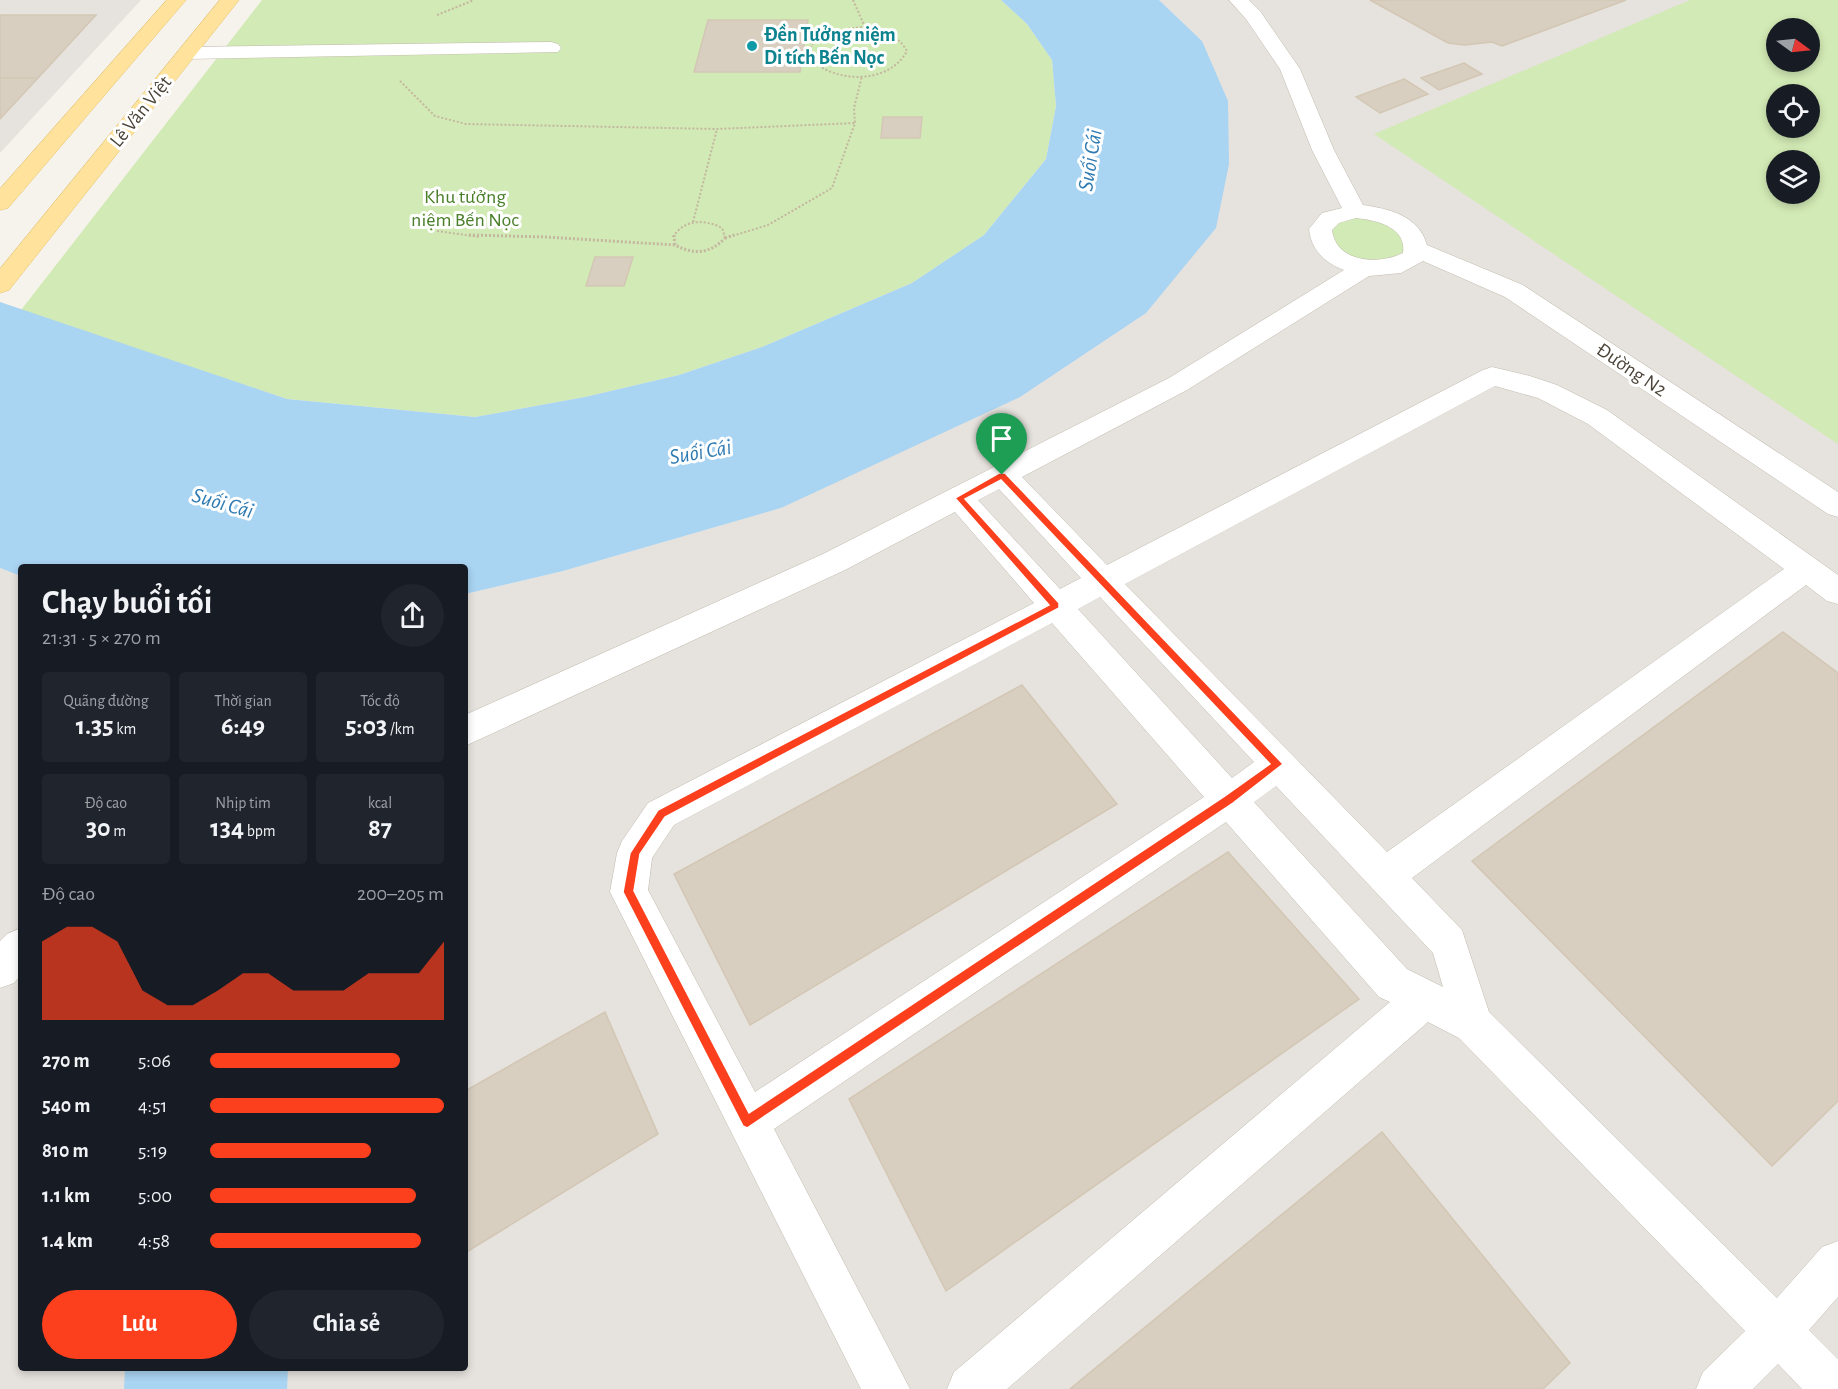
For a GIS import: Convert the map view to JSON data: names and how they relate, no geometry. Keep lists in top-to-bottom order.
{
  "streets": {
    "main road": ["Lê Văn Việt"],
    "street": ["Đường N2"]
  },
  "water": ["Suối Cái"],
  "parks": ["Khu tưởng niệm Bến Nọc"],
  "places": ["Đền Tưởng niệm Di tích Bến Nọc"],
  "north": "right",
  "page": {
    "heading": ["Chạy buổi tối", "21:31 · 5 × 270 m"],
    "stats": [
      ["Quãng đường", "1.35 km"],
      ["Thời gian", "6:49"],
      ["Tốc độ", "5:03 /km"],
      ["Độ cao", "30 m"],
      ["Nhịp tim", "134 bpm"],
      ["kcal", "87"]
    ],
    "chart": ["Độ cao", "200–205 m"],
    "list": [
      {
        "name": "270 m",
        "note": "5:06"
      },
      {
        "name": "540 m",
        "note": "4:51"
      },
      {
        "name": "810 m",
        "note": "5:19"
      },
      {
        "name": "1.1 km",
        "note": "5:00"
      },
      {
        "name": "1.4 km",
        "note": "4:58"
      }
    ],
    "buttons": ["Lưu", "Chia sẻ"]
  }
}
